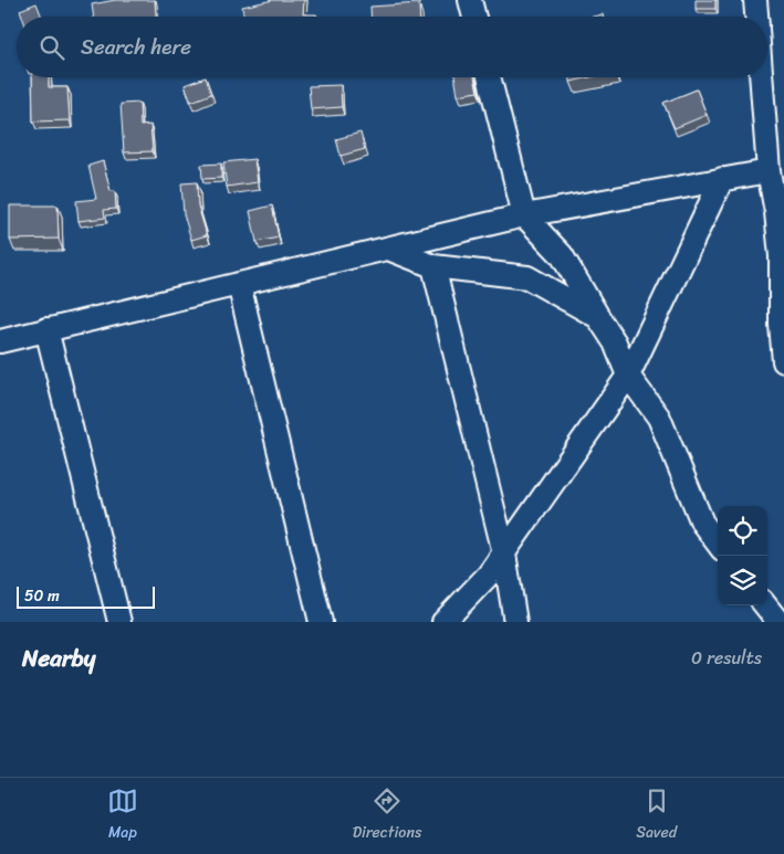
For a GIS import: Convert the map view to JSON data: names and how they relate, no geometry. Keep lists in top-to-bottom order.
{
  "scale_bar": "50 m",
  "page": {
    "search": "Search here",
    "scale": "50 m",
    "heading": ["Nearby", "0 results"],
    "nav": ["Map", "Directions", "Saved"]
  }
}
